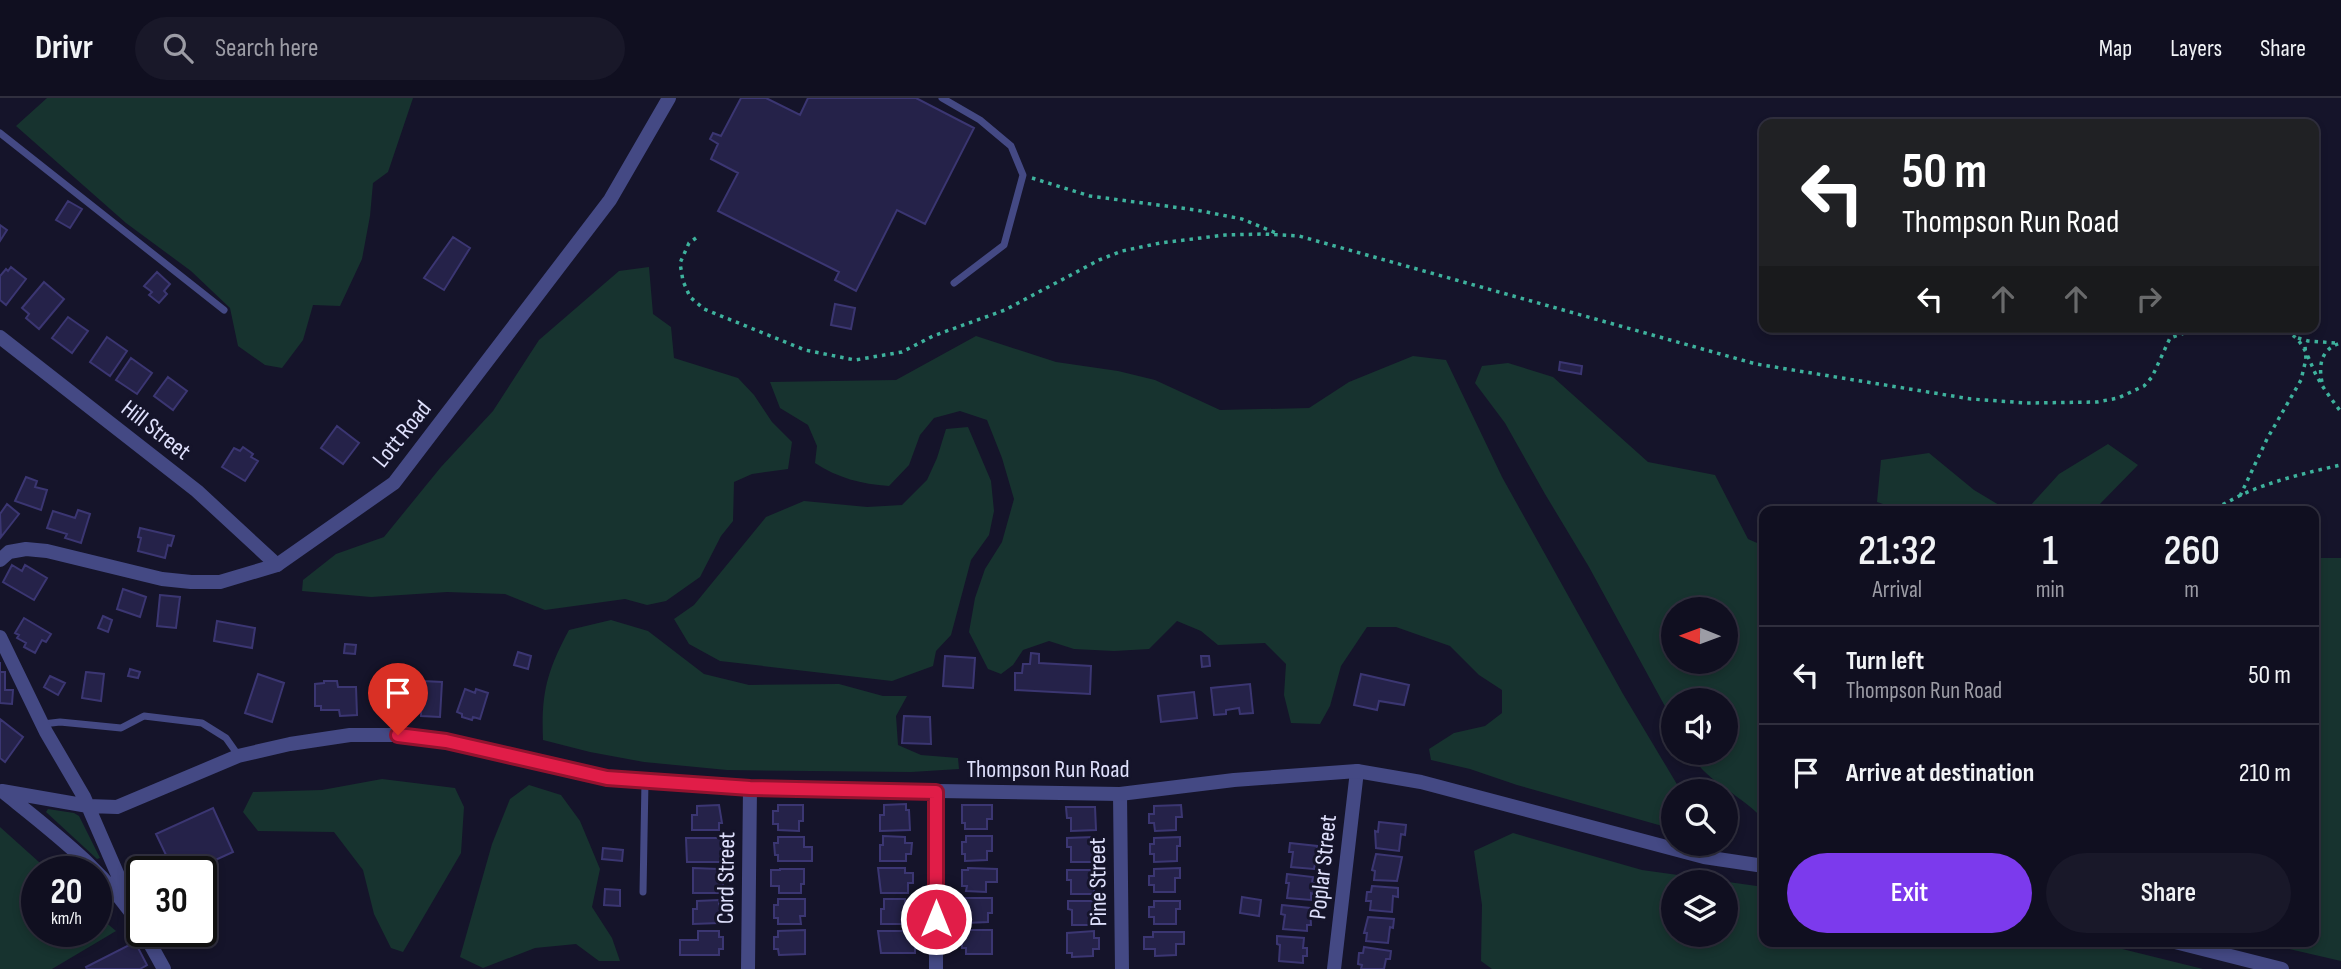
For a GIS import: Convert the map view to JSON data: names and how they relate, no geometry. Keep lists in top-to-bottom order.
{
  "streets": {
    "street": [
      "Hill Street",
      "Lott Road",
      "Thompson Run Road",
      "Poplar Street",
      "Cord Street",
      "Pine Street"
    ]
  },
  "crossings": [
    ["Hill Street", "Lott Road"],
    ["Thompson Run Road", "Poplar Street"],
    ["Thompson Run Road", "Cord Street"],
    ["Thompson Run Road", "Pine Street"]
  ],
  "north": "left",
  "page": {
    "header": "Drivr",
    "search": "Search here",
    "nav": ["Map", "Layers", "Share"],
    "turn": ["50 m", "Thompson Run Road"],
    "eta": [
      "21:32",
      "Arrival",
      "1",
      "min",
      "260",
      "m"
    ],
    "list": [
      {
        "name": "Turn left",
        "note": "Thompson Run Road",
        "value": "50 m"
      },
      {
        "name": "Arrive at destination",
        "value": "210 m"
      }
    ],
    "buttons": ["Exit", "Share"],
    "speed": "20 km/h",
    "limit": "30"
  }
}
